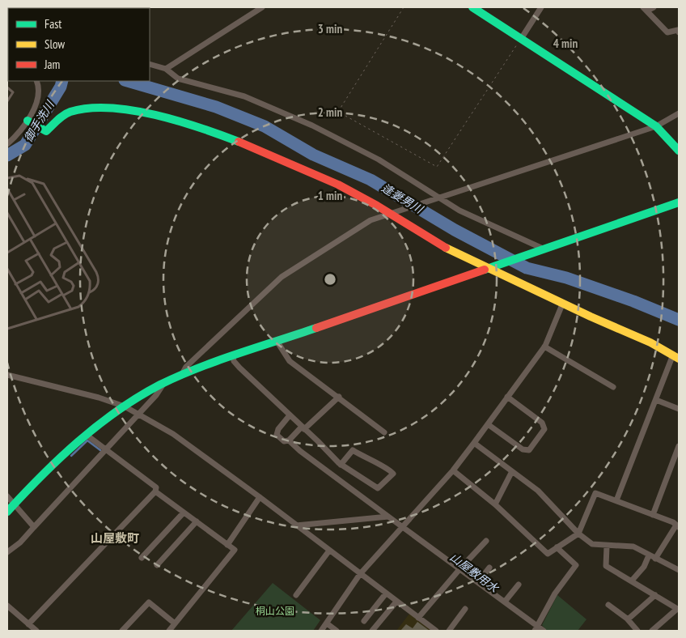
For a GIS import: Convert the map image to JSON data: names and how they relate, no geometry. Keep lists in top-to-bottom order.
{
  "districts": ["山屋敷町"],
  "water": ["御手洗川", "逢妻男川", "山屋敷用水"],
  "parks": ["桐山公園"],
  "legend": ["Fast", "Slow", "Jam"],
  "rings": [
    "3 min",
    "4 min",
    "2 min",
    "1 min"
  ]
}
